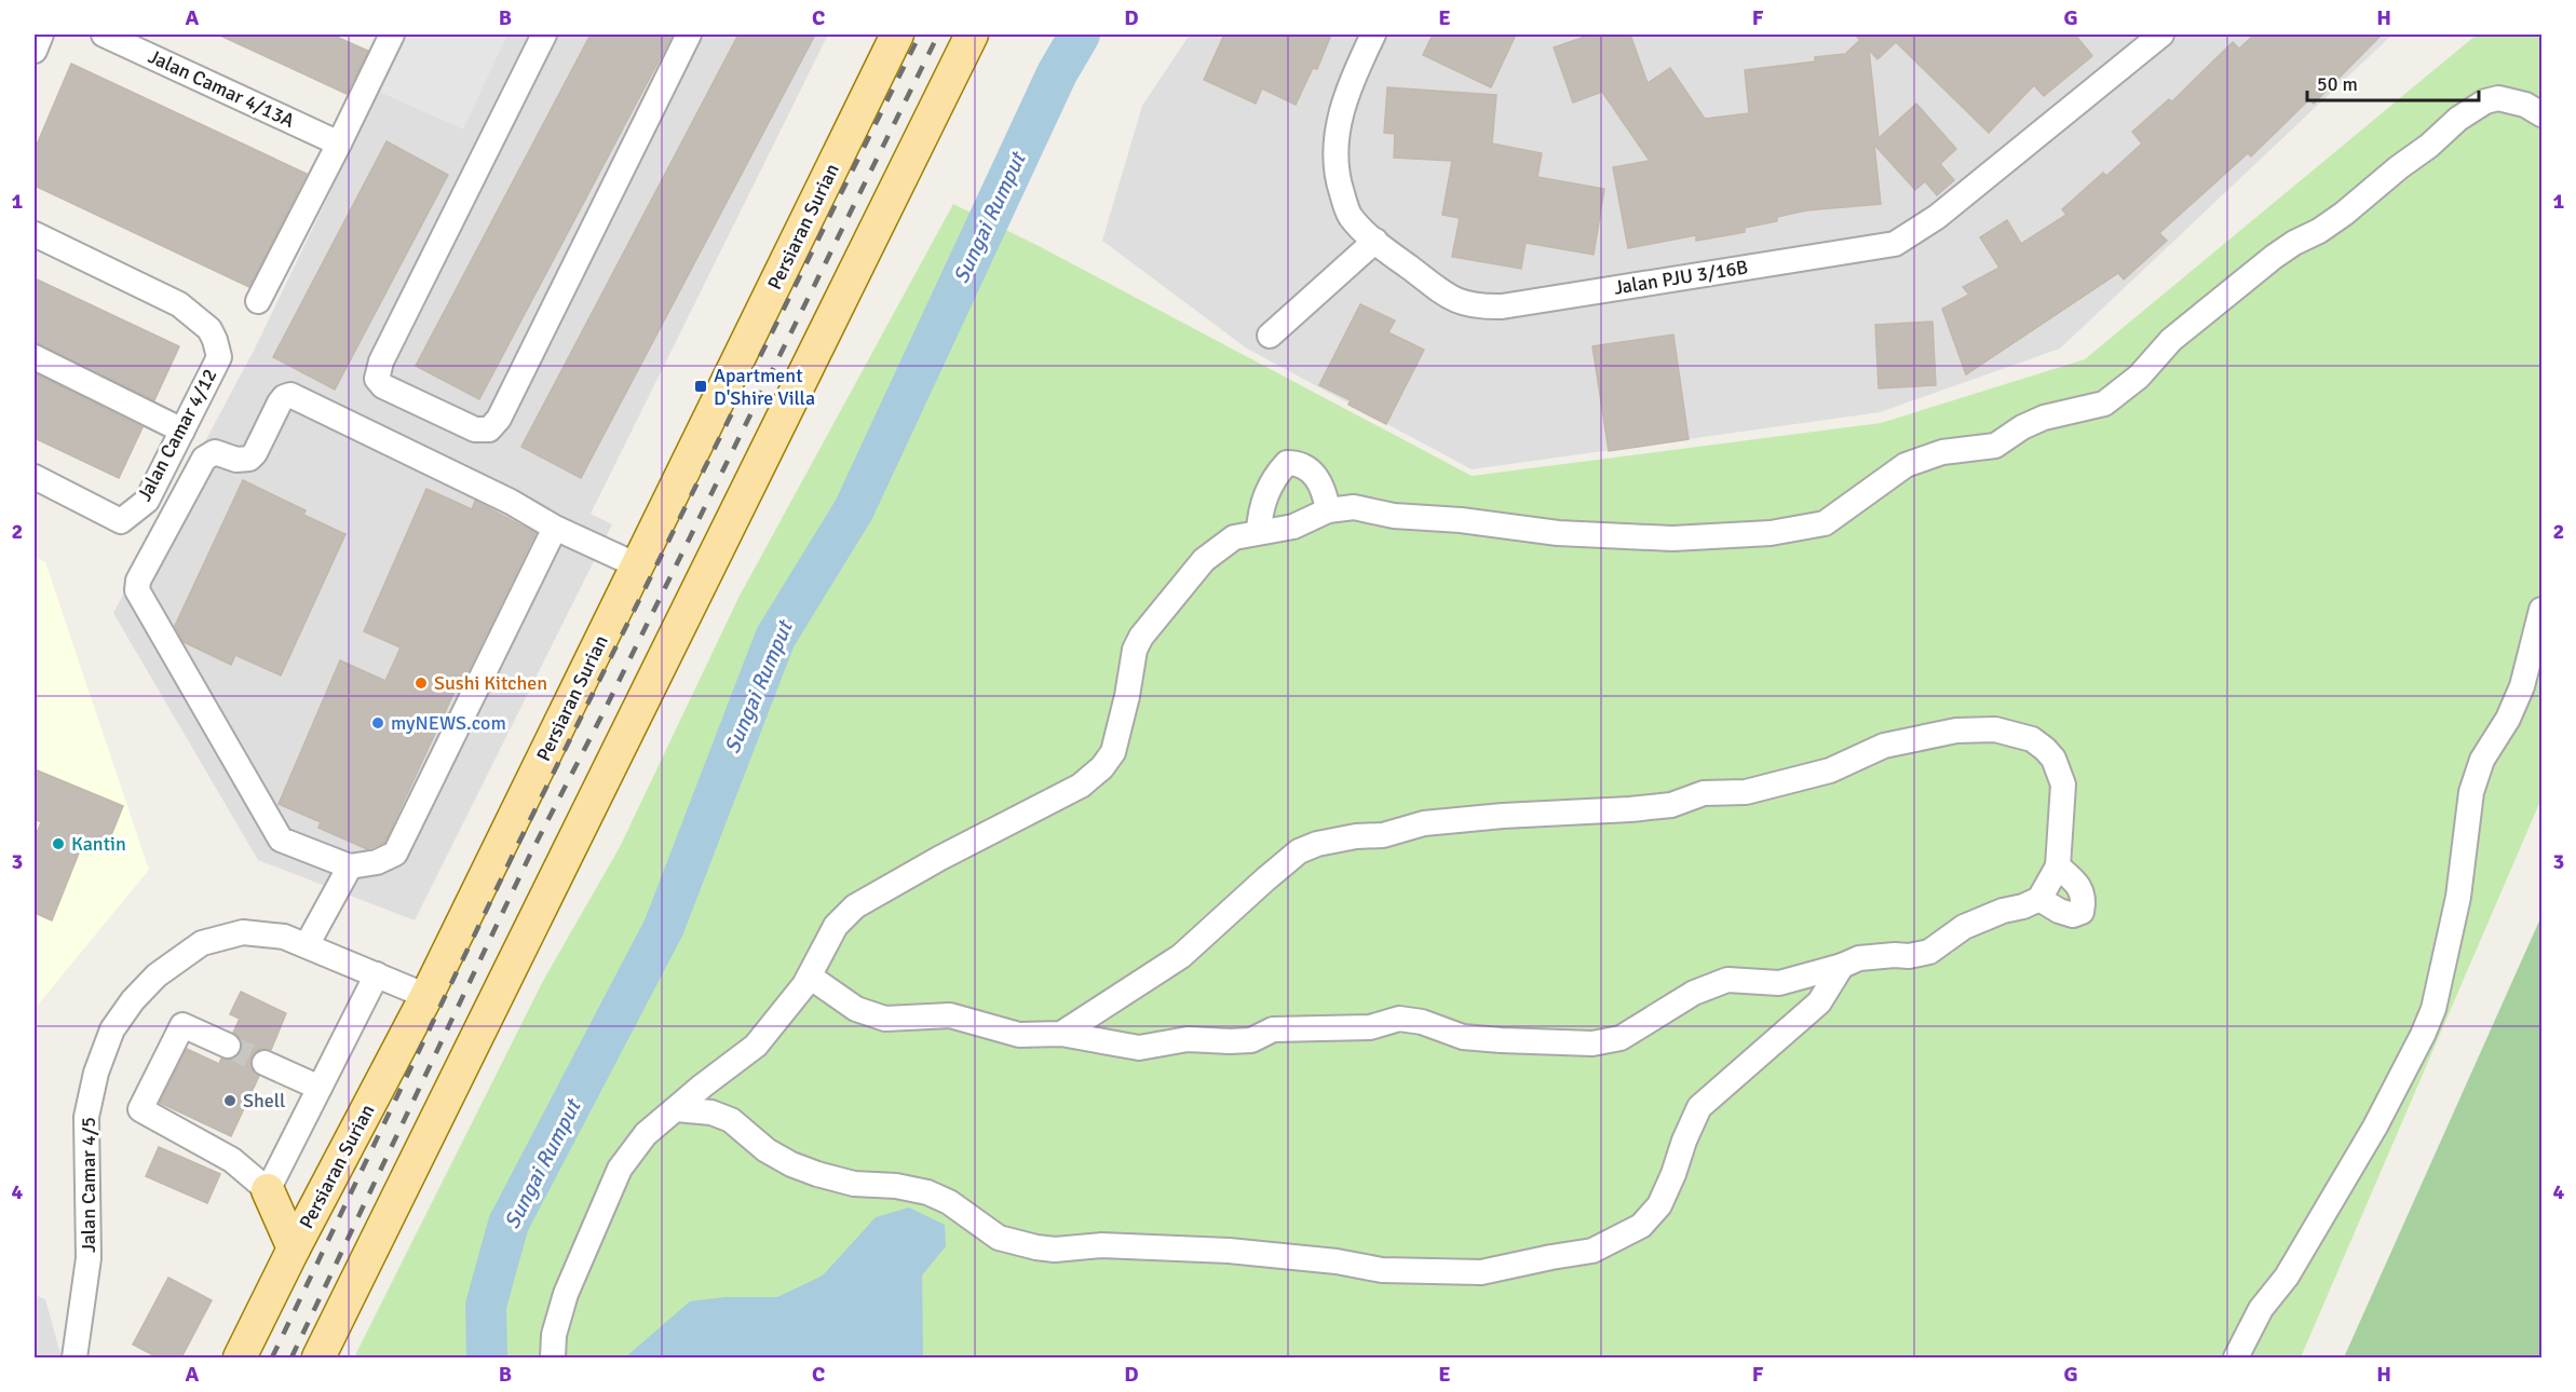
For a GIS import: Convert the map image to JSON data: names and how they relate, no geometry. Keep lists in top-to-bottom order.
{
  "streets": {
    "main road": ["Persiaran Surian"],
    "street": [
      "Jalan Camar 4/13A",
      "Jalan PJU 3/16B",
      "Jalan Camar 4/12",
      "Jalan Camar 4/5"
    ]
  },
  "crossings": [
    ["Persiaran Surian", "Jalan Camar 4/5"]
  ],
  "water": ["Sungai Rumput"],
  "places": {
    "transit": ["Apartment D'Shire Villa"],
    "other": [
      "Sushi Kitchen",
      "myNEWS.com",
      "Kantin",
      "Shell"
    ]
  },
  "scale_bar": "50 m",
  "grid": {
    "columns": [
      "A",
      "B",
      "C",
      "D",
      "E",
      "F",
      "G",
      "H"
    ],
    "rows": [
      "1",
      "2",
      "3",
      "4"
    ]
  }
}
